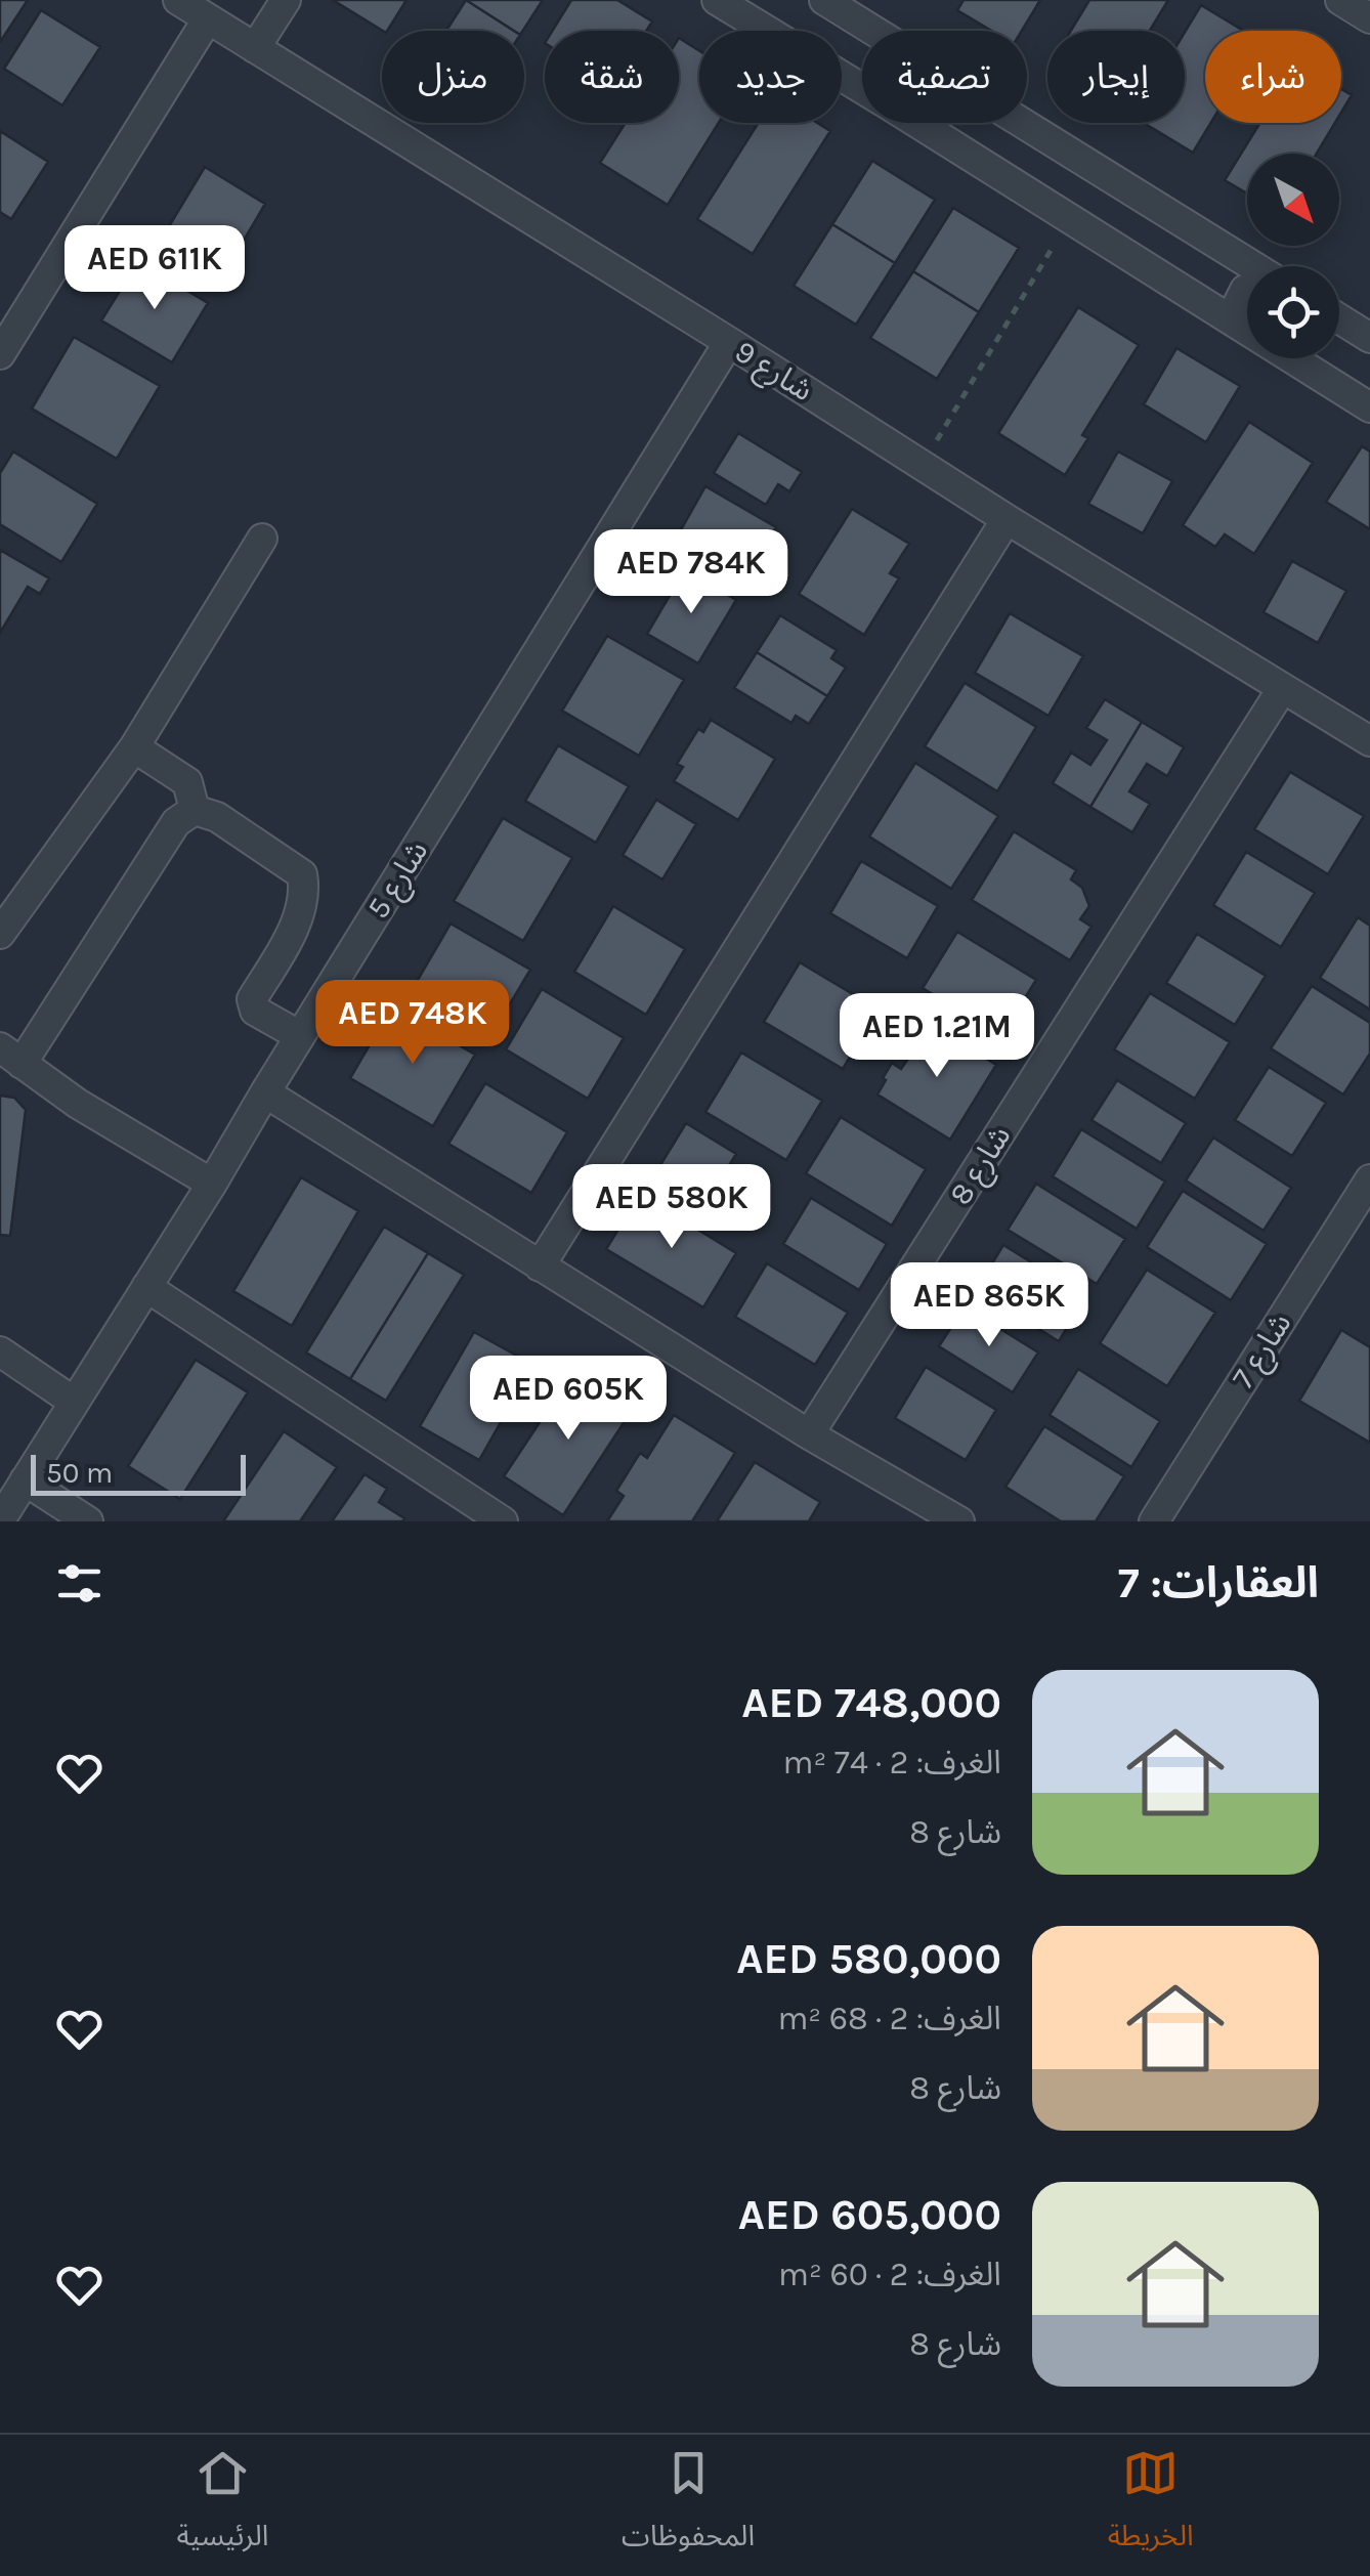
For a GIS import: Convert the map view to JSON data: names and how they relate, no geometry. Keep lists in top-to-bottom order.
{
  "streets": {
    "street": [
      "شارع 9",
      "شارع 5",
      "شارع 8",
      "شارع 7"
    ]
  },
  "crossings": [
    ["شارع 9", "شارع 5"],
    ["شارع 9", "شارع 8"]
  ],
  "scale_bar": "50 m",
  "north": "bottom right",
  "page": {
    "chip": [
      "شراء",
      "إيجار",
      "تصفية",
      "جديد",
      "شقة",
      "منزل"
    ],
    "price": [
      "AED 611K",
      "AED 784K",
      "AED 748K",
      "AED 1.21M",
      "AED 580K",
      "AED 865K",
      "AED 605K"
    ],
    "scale": "50 m",
    "heading": "العقارات: 7",
    "list": [
      {
        "name": "AED 748,000",
        "note": "الغرف: 2 · 74 m² · شارع 8"
      },
      {
        "name": "AED 580,000",
        "note": "الغرف: 2 · 68 m² · شارع 8"
      },
      {
        "name": "AED 605,000",
        "note": "الغرف: 2 · 60 m² · شارع 8"
      }
    ],
    "tabs": ["الخريطة", "المحفوظات", "الرئيسية"]
  }
}
